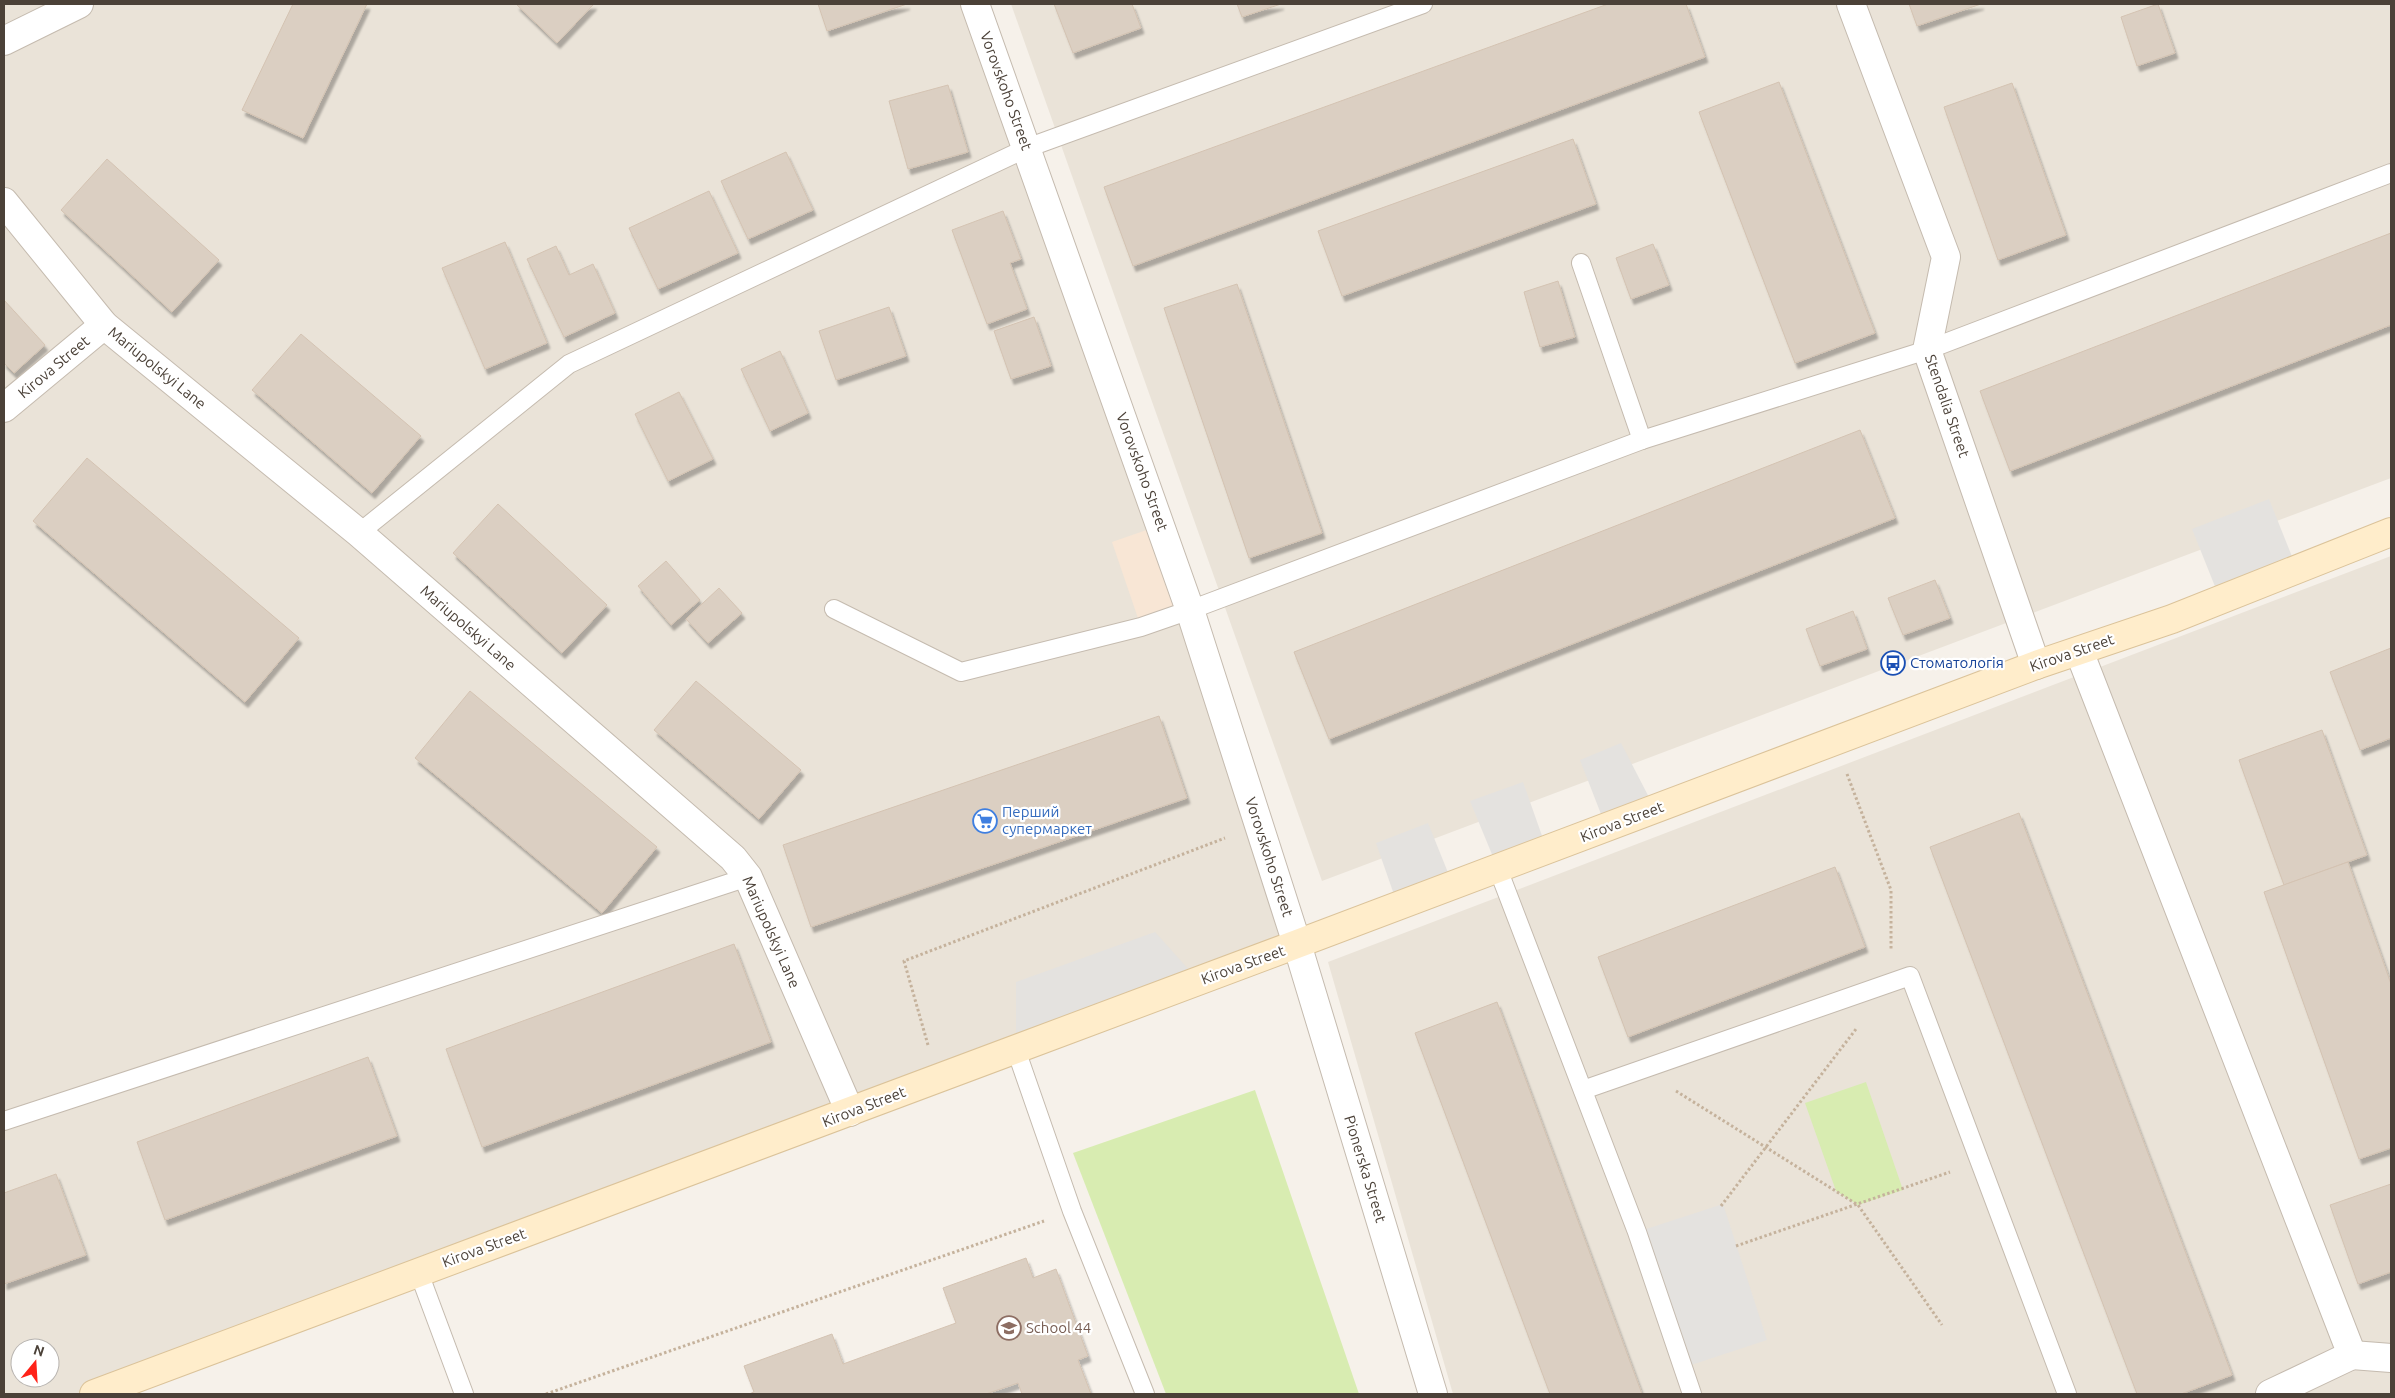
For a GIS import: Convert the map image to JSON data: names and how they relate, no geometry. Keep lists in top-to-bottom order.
{
  "streets": {
    "street": [
      "Vorovskoho Street",
      "Kirova Street",
      "Mariupolskyi Lane",
      "Stendalia Street",
      "Pionerska Street"
    ]
  },
  "crossings": [
    ["Vorovskoho Street", "Kirova Street"],
    ["Vorovskoho Street", "Pionerska Street"],
    ["Kirova Street", "Mariupolskyi Lane"],
    ["Kirova Street", "Stendalia Street"],
    ["Kirova Street", "Pionerska Street"]
  ],
  "places": {
    "bus stop": ["Стоматологія"],
    "supermarket": ["Перший супермаркет"],
    "school or university": ["School 44"]
  },
  "north": "top"
}
